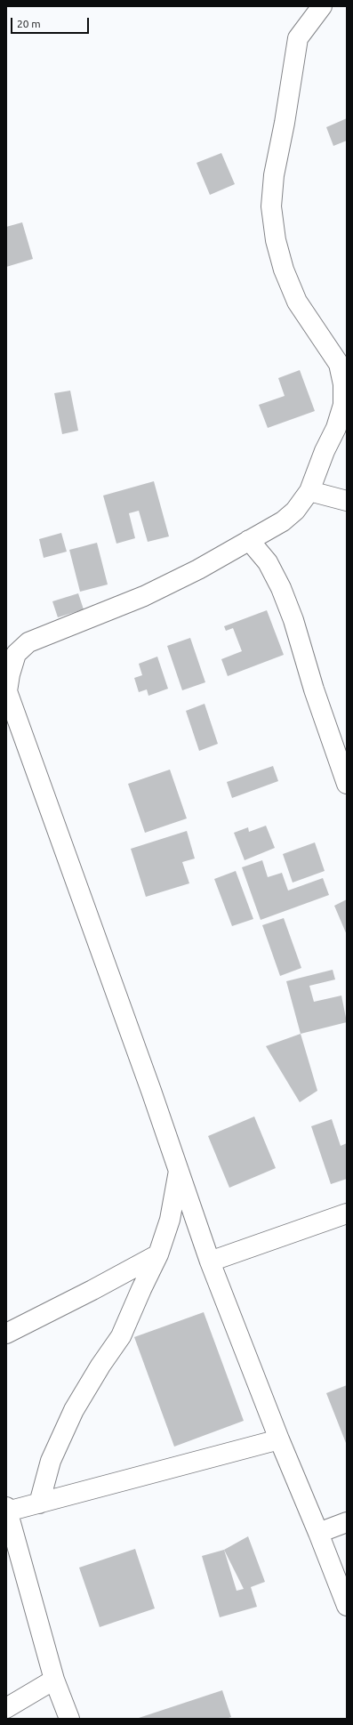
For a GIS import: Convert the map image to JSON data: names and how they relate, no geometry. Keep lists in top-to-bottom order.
{
  "scale_bar": "20 m"
}
